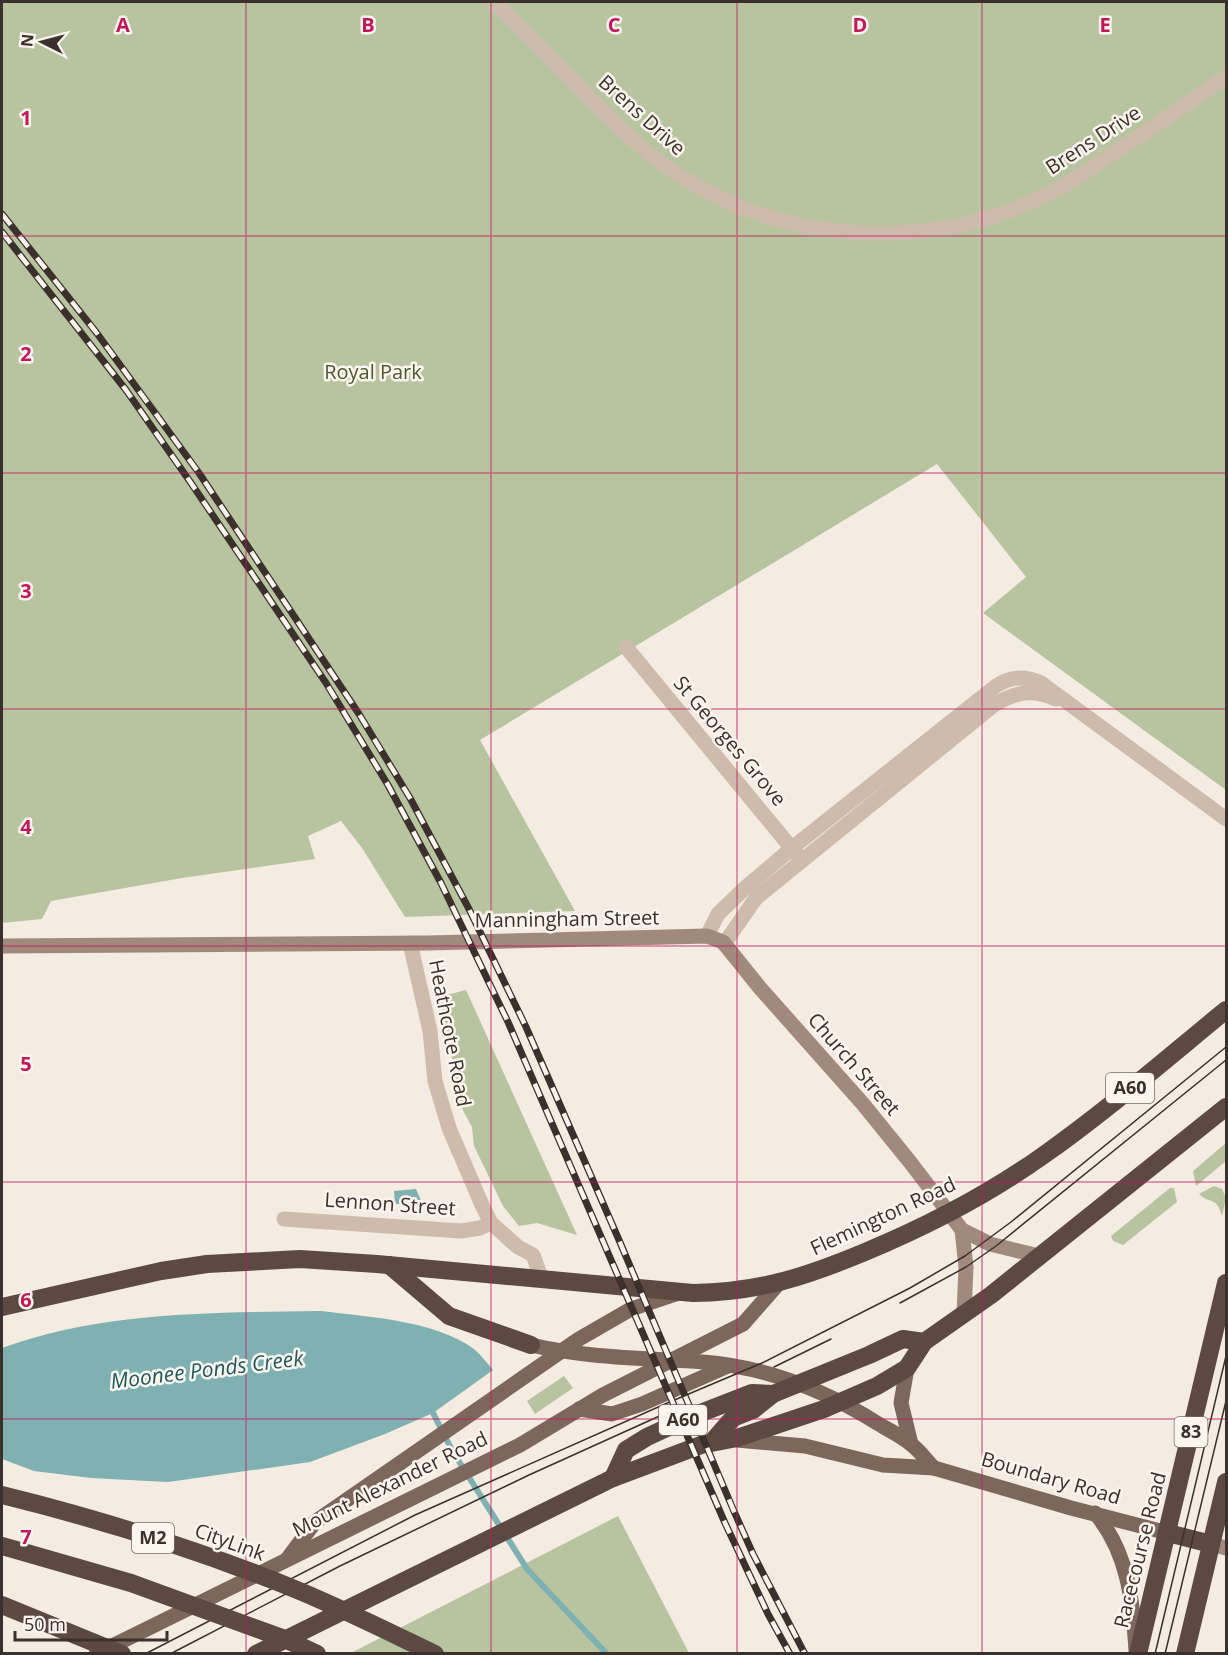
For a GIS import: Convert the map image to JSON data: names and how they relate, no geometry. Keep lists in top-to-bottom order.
{
  "streets": {
    "highway": [
      "A60",
      "Flemington Road",
      "83",
      "Boundary Road",
      "M2",
      "CityLink",
      "Racecourse Road"
    ],
    "main road": ["Mount Alexander Road"],
    "street": [
      "Brens Drive",
      "St Georges Grove",
      "Manningham Street",
      "Heathcote Road",
      "Church Street",
      "Lennon Street"
    ]
  },
  "crossings": [
    ["Manningham Street", "Heathcote Road"],
    ["Manningham Street", "Church Street"],
    ["Heathcote Road", "Lennon Street"],
    ["Heathcote Road", "Flemington Road"],
    ["Church Street", "Flemington Road"],
    ["A60", "Boundary Road"],
    ["Boundary Road", "Racecourse Road"]
  ],
  "water": ["Moonee Ponds Creek"],
  "parks": ["Royal Park"],
  "scale_bar": "50 m",
  "north": "left",
  "grid": {
    "columns": [
      "A",
      "B",
      "C",
      "D",
      "E"
    ],
    "rows": [
      "1",
      "2",
      "3",
      "4",
      "5",
      "6",
      "7"
    ]
  }
}
